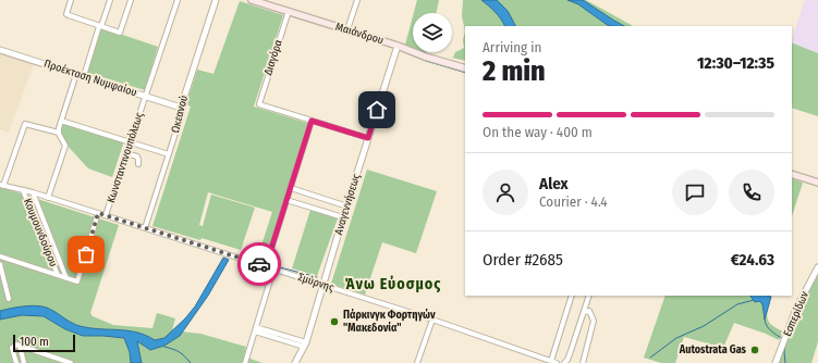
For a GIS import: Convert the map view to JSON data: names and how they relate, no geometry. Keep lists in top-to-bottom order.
{
  "streets": {
    "main road": ["Μαιάνδρου"],
    "street": [
      "Διαγόρα",
      "Προέκταση Νυμφαίου",
      "Ωκεανού",
      "Κωνσταντινουπόλεως",
      "Αναγεννήσεως",
      "Κουμουνδούρου",
      "Σμύρνης",
      "Εσπερίδων"
    ]
  },
  "crossings": [
    ["Μαιάνδρου", "Διαγόρα"],
    ["Μαιάνδρου", "Αναγεννήσεως"],
    ["Προέκταση Νυμφαίου", "Ωκεανού"],
    ["Προέκταση Νυμφαίου", "Κωνσταντινουπόλεως"],
    ["Ωκεανού", "Σμύρνης"],
    ["Κωνσταντινουπόλεως", "Κουμουνδούρου"],
    ["Κωνσταντινουπόλεως", "Σμύρνης"],
    ["Αναγεννήσεως", "Σμύρνης"],
    ["Κουμουνδούρου", "Σμύρνης"]
  ],
  "districts": ["Άνω Εύοσμος"],
  "places": ["Πάρκινγκ Φορτηγών \"Μακεδονία\"", "Autostrata Gas"],
  "scale_bar": "100 m",
  "page": {
    "heading": ["2 min", "Arriving in", "12:30–12:35"],
    "panel": [
      "Alex",
      "Courier · 4.4",
      "Order #2685",
      "€24.63"
    ],
    "bar": "On the way · 400 m",
    "scale": "100 m"
  }
}
